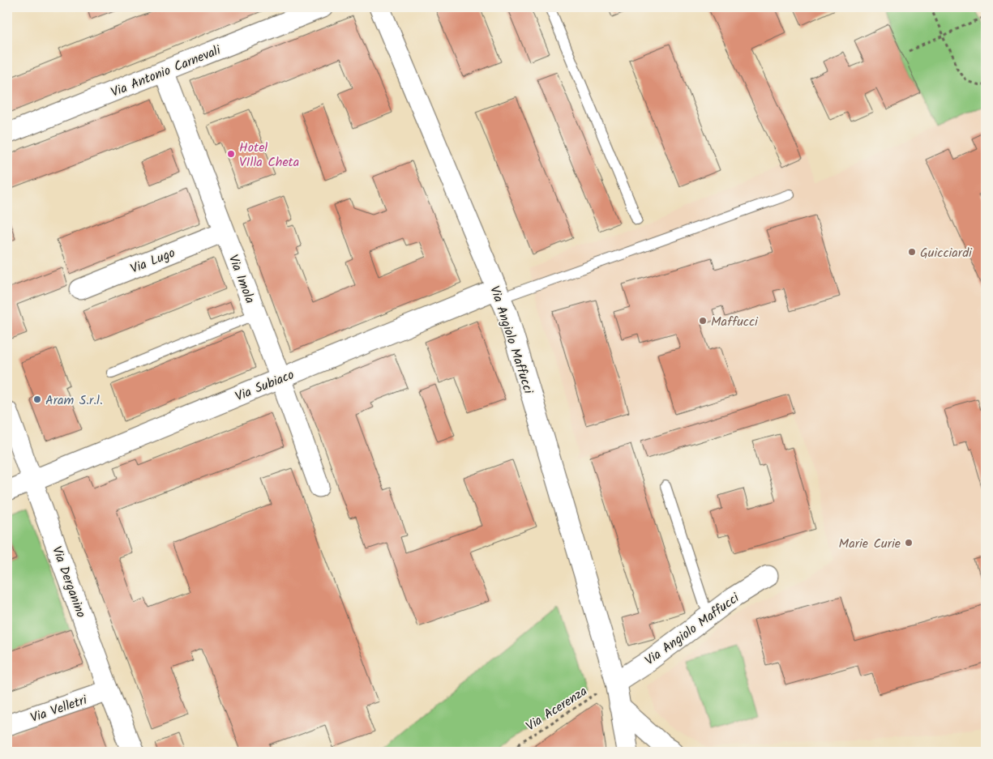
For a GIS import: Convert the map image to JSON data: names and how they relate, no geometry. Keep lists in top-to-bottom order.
{
  "streets": {
    "street": [
      "Via Antonio Carnevali",
      "Via Lugo",
      "Via Imola",
      "Via Angiolo Maffucci",
      "Via Subiaco",
      "Via Derganino",
      "Via Velletri"
    ],
    "path": ["Via Acerenza"]
  },
  "crossings": [
    ["Via Antonio Carnevali", "Via Imola"],
    ["Via Lugo", "Via Imola"],
    ["Via Imola", "Via Subiaco"],
    ["Via Angiolo Maffucci", "Via Subiaco"],
    ["Via Angiolo Maffucci", "Via Acerenza"],
    ["Via Subiaco", "Via Derganino"],
    ["Via Derganino", "Via Velletri"]
  ],
  "places": [
    "Hotel VIlla Cheta",
    "Guicciardi",
    "Maffucci",
    "Aram S.r.l.",
    "Marie Curie"
  ]
}
